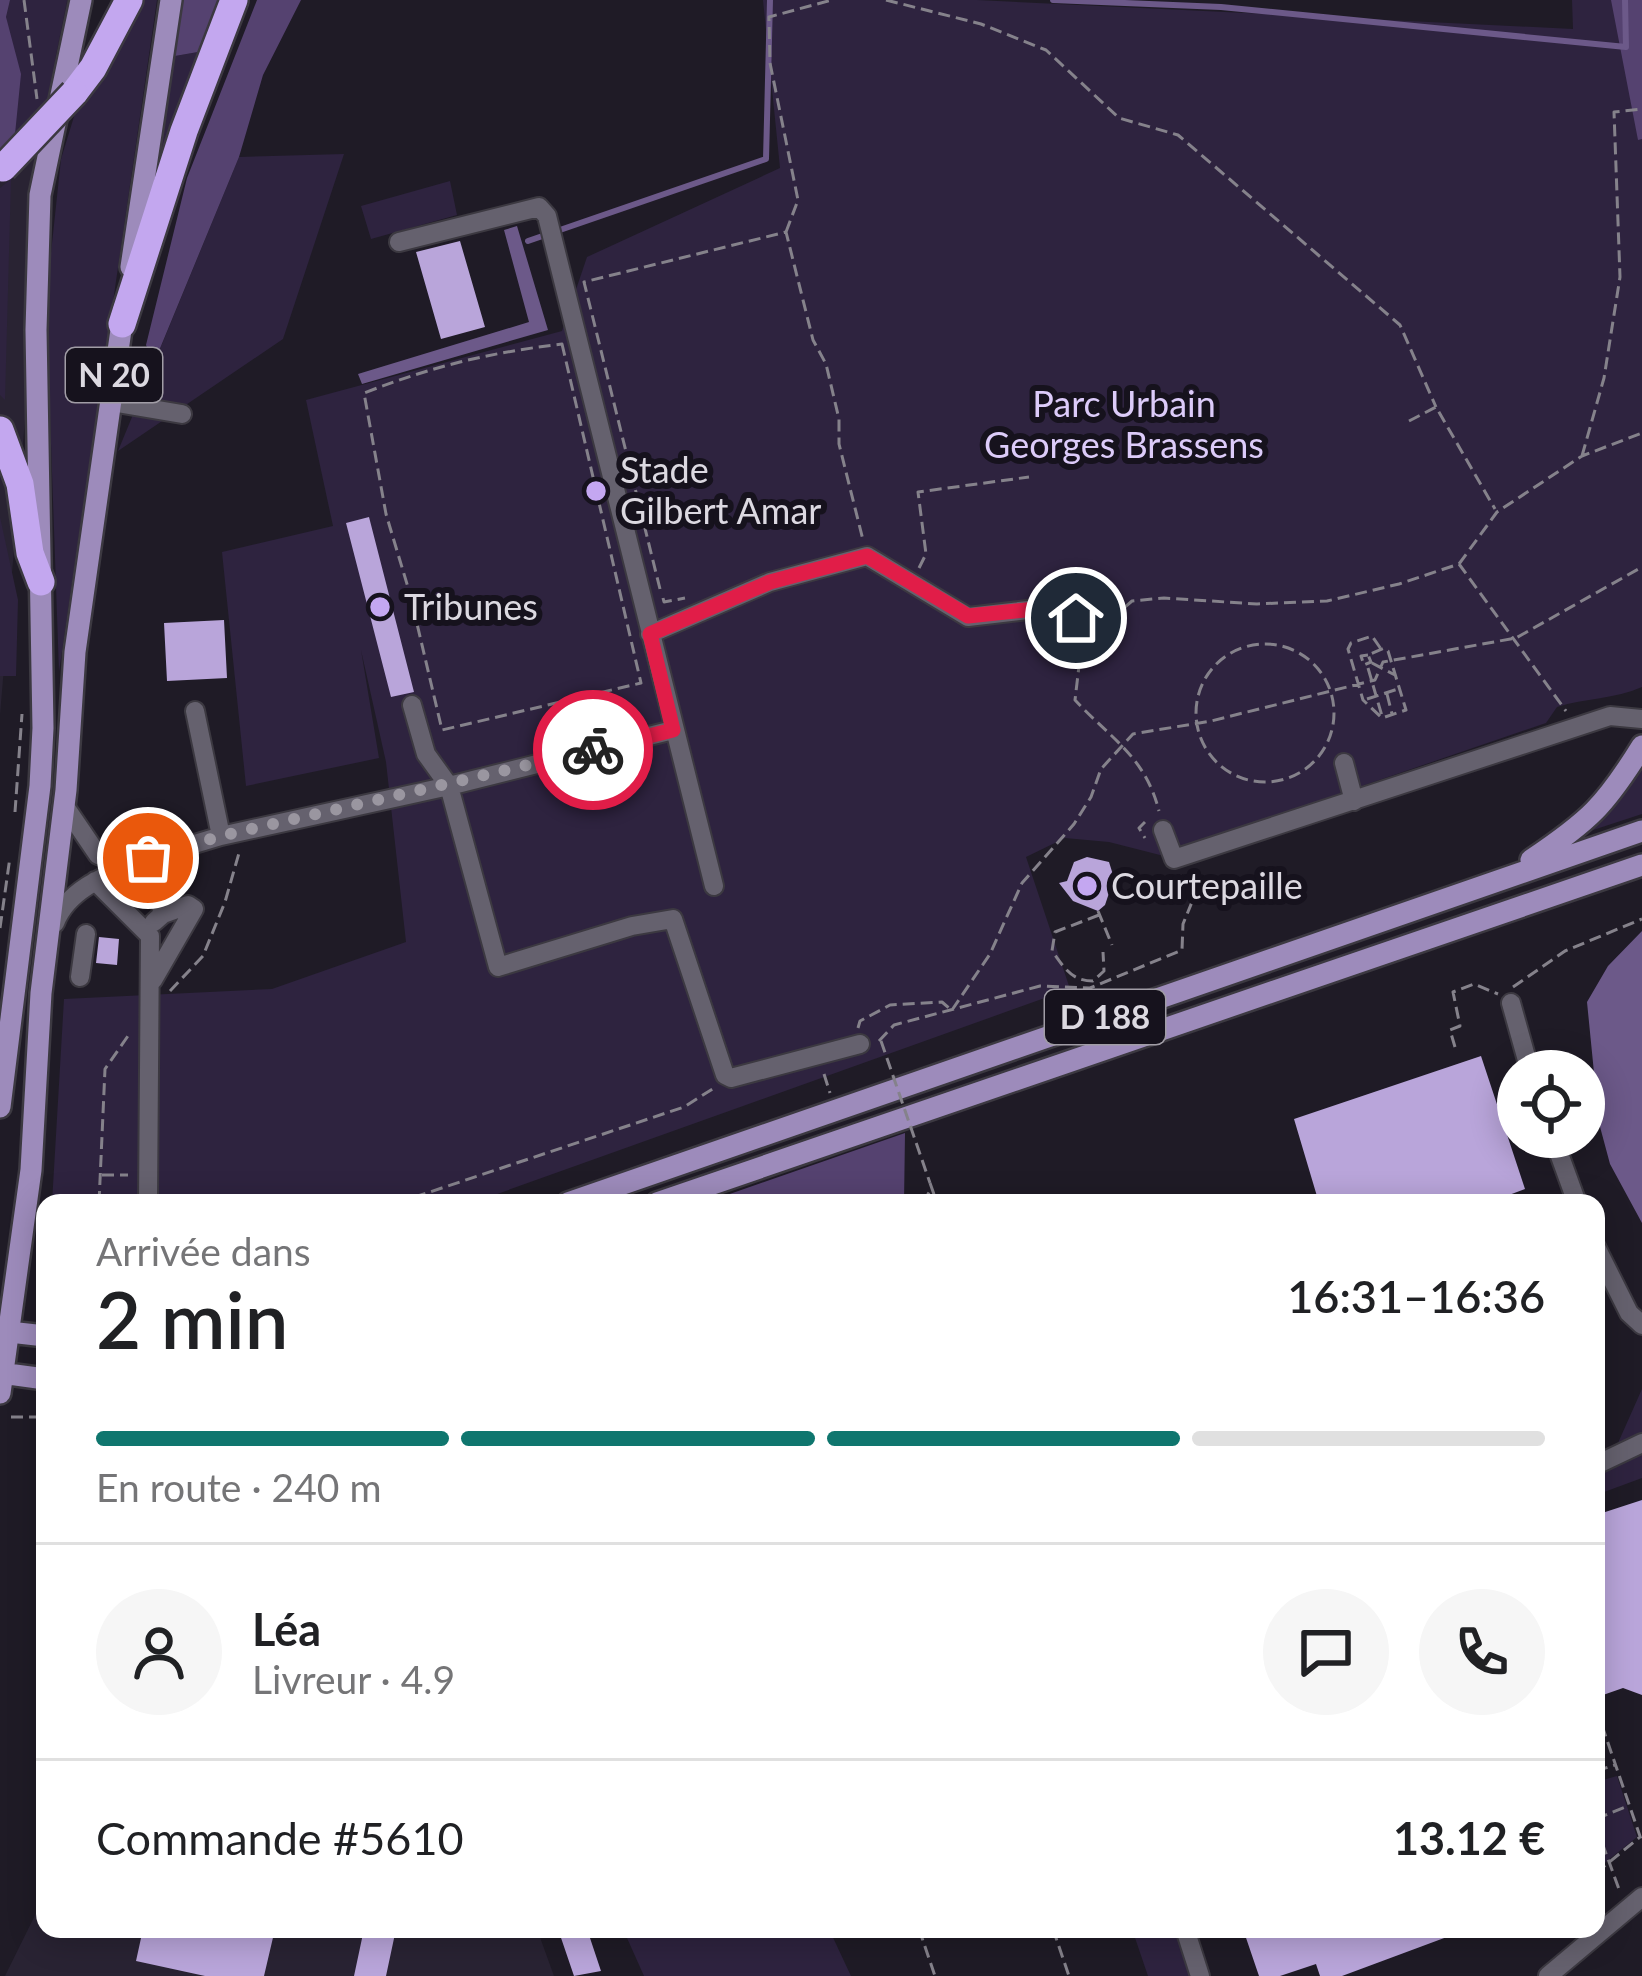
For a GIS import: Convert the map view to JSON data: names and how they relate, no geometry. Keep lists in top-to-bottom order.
{
  "streets": {
    "main road": ["N 20", "D 188"]
  },
  "parks": ["Parc Urbain Georges Brassens"],
  "places": ["Stade Gilbert Amar", "Tribunes", "Courtepaille"],
  "page": {
    "heading": ["2 min", "Arrivée dans", "16:31–16:36"],
    "panel": [
      "Léa",
      "Livreur · 4.9",
      "Commande #5610",
      "13.12 €"
    ],
    "bar": "En route · 240 m"
  }
}
